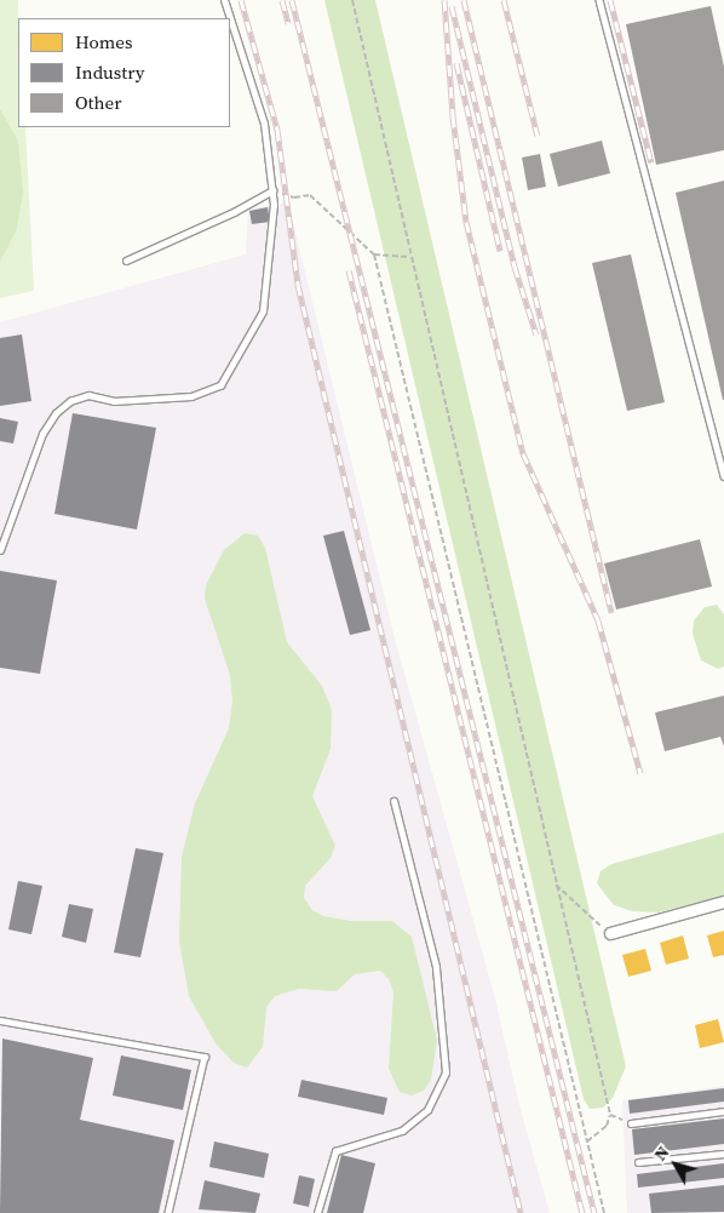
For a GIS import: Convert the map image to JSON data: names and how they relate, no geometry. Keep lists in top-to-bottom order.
{
  "legend": ["Homes", "Industry", "Other"],
  "north": "top left"
}
